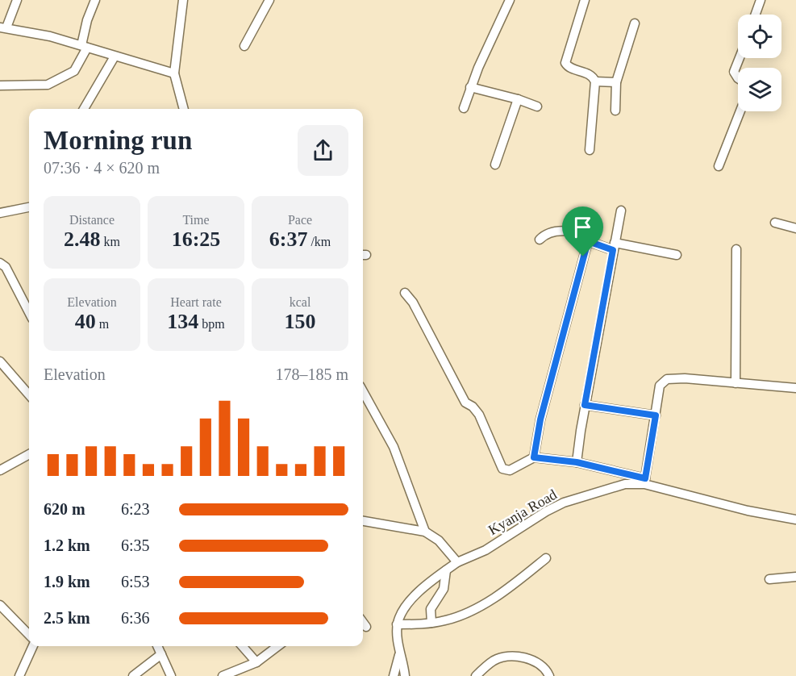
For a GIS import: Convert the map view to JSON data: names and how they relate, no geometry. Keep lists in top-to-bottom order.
{
  "streets": {
    "street": ["Kyanja Road"]
  },
  "page": {
    "heading": ["Morning run", "07:36 · 4 × 620 m"],
    "stats": [
      ["Distance", "2.48 km"],
      ["Time", "16:25"],
      ["Pace", "6:37 /km"],
      ["Elevation", "40 m"],
      ["Heart rate", "134 bpm"],
      ["kcal", "150"]
    ],
    "chart": ["Elevation", "178–185 m"],
    "list": [
      {
        "name": "620 m",
        "note": "6:23"
      },
      {
        "name": "1.2 km",
        "note": "6:35"
      },
      {
        "name": "1.9 km",
        "note": "6:53"
      },
      {
        "name": "2.5 km",
        "note": "6:36"
      }
    ]
  }
}
